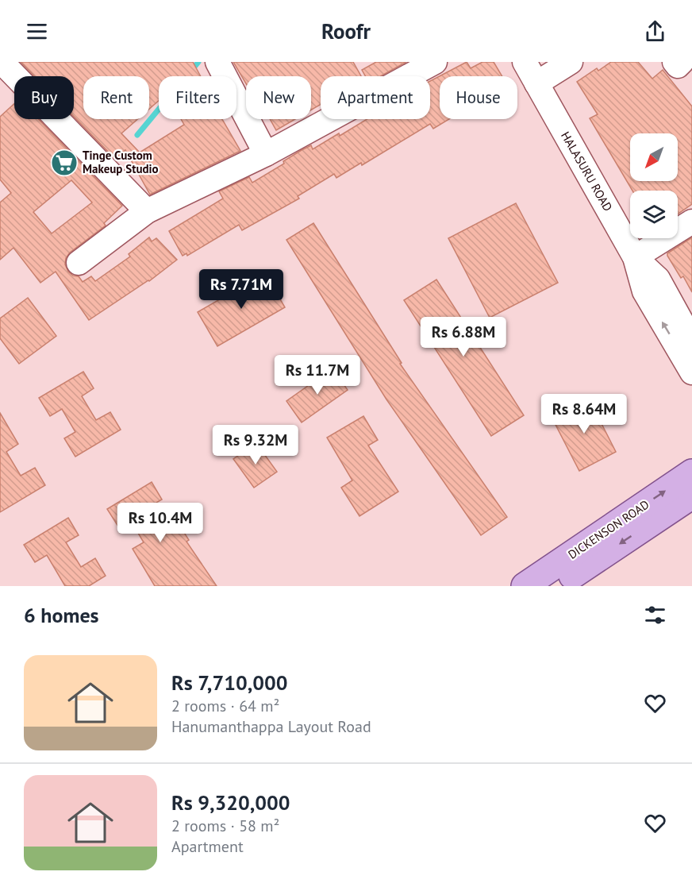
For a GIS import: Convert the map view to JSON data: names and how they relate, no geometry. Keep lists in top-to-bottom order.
{
  "streets": {
    "main road": ["DICKENSON ROAD"],
    "street": ["HALASURU ROAD"]
  },
  "places": {
    "supermarket": ["Tinge Custom Makeup Studio"]
  },
  "north": "bottom left",
  "page": {
    "header": "Roofr",
    "chip": [
      "Buy",
      "Rent",
      "Filters",
      "New",
      "Apartment",
      "House"
    ],
    "price": [
      "Rs 7.71M",
      "Rs 6.88M",
      "Rs 11.7M",
      "Rs 8.64M",
      "Rs 9.32M",
      "Rs 10.4M"
    ],
    "heading": "6 homes",
    "list": [
      {
        "name": "Rs 7,710,000",
        "note": "2 rooms · 64 m² · Hanumanthappa Layout Road"
      },
      {
        "name": "Rs 9,320,000",
        "note": "2 rooms · 58 m² · Apartment"
      }
    ]
  }
}
